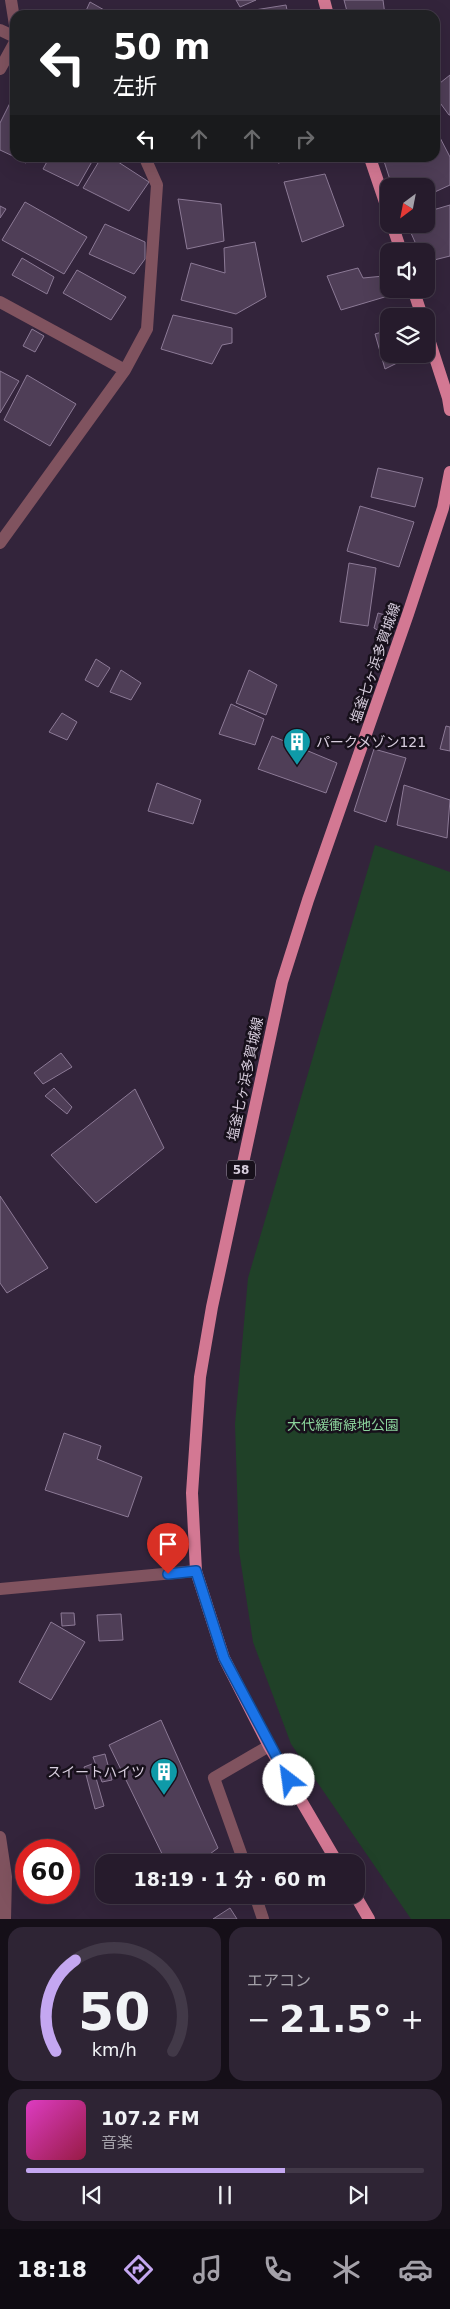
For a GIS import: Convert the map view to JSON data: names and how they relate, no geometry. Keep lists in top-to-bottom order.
{
  "streets": {
    "main road": ["塩釜七ヶ浜多賀城線", "58"]
  },
  "parks": ["大代緩衝緑地公園"],
  "places": {
    "building": ["パークメゾン121", "スイートハイツ"]
  },
  "north": "bottom left",
  "page": {
    "turn": ["50 m", "左折"],
    "limit": "60",
    "trip": "18:19 · 1 分 · 60 m",
    "tile": "エアコン",
    "heat": ["−", "21.5°", "+"],
    "song": ["107.2 FM", "音楽"],
    "tabs": "18:18",
    "gauge": ["50", "km/h"]
  }
}
